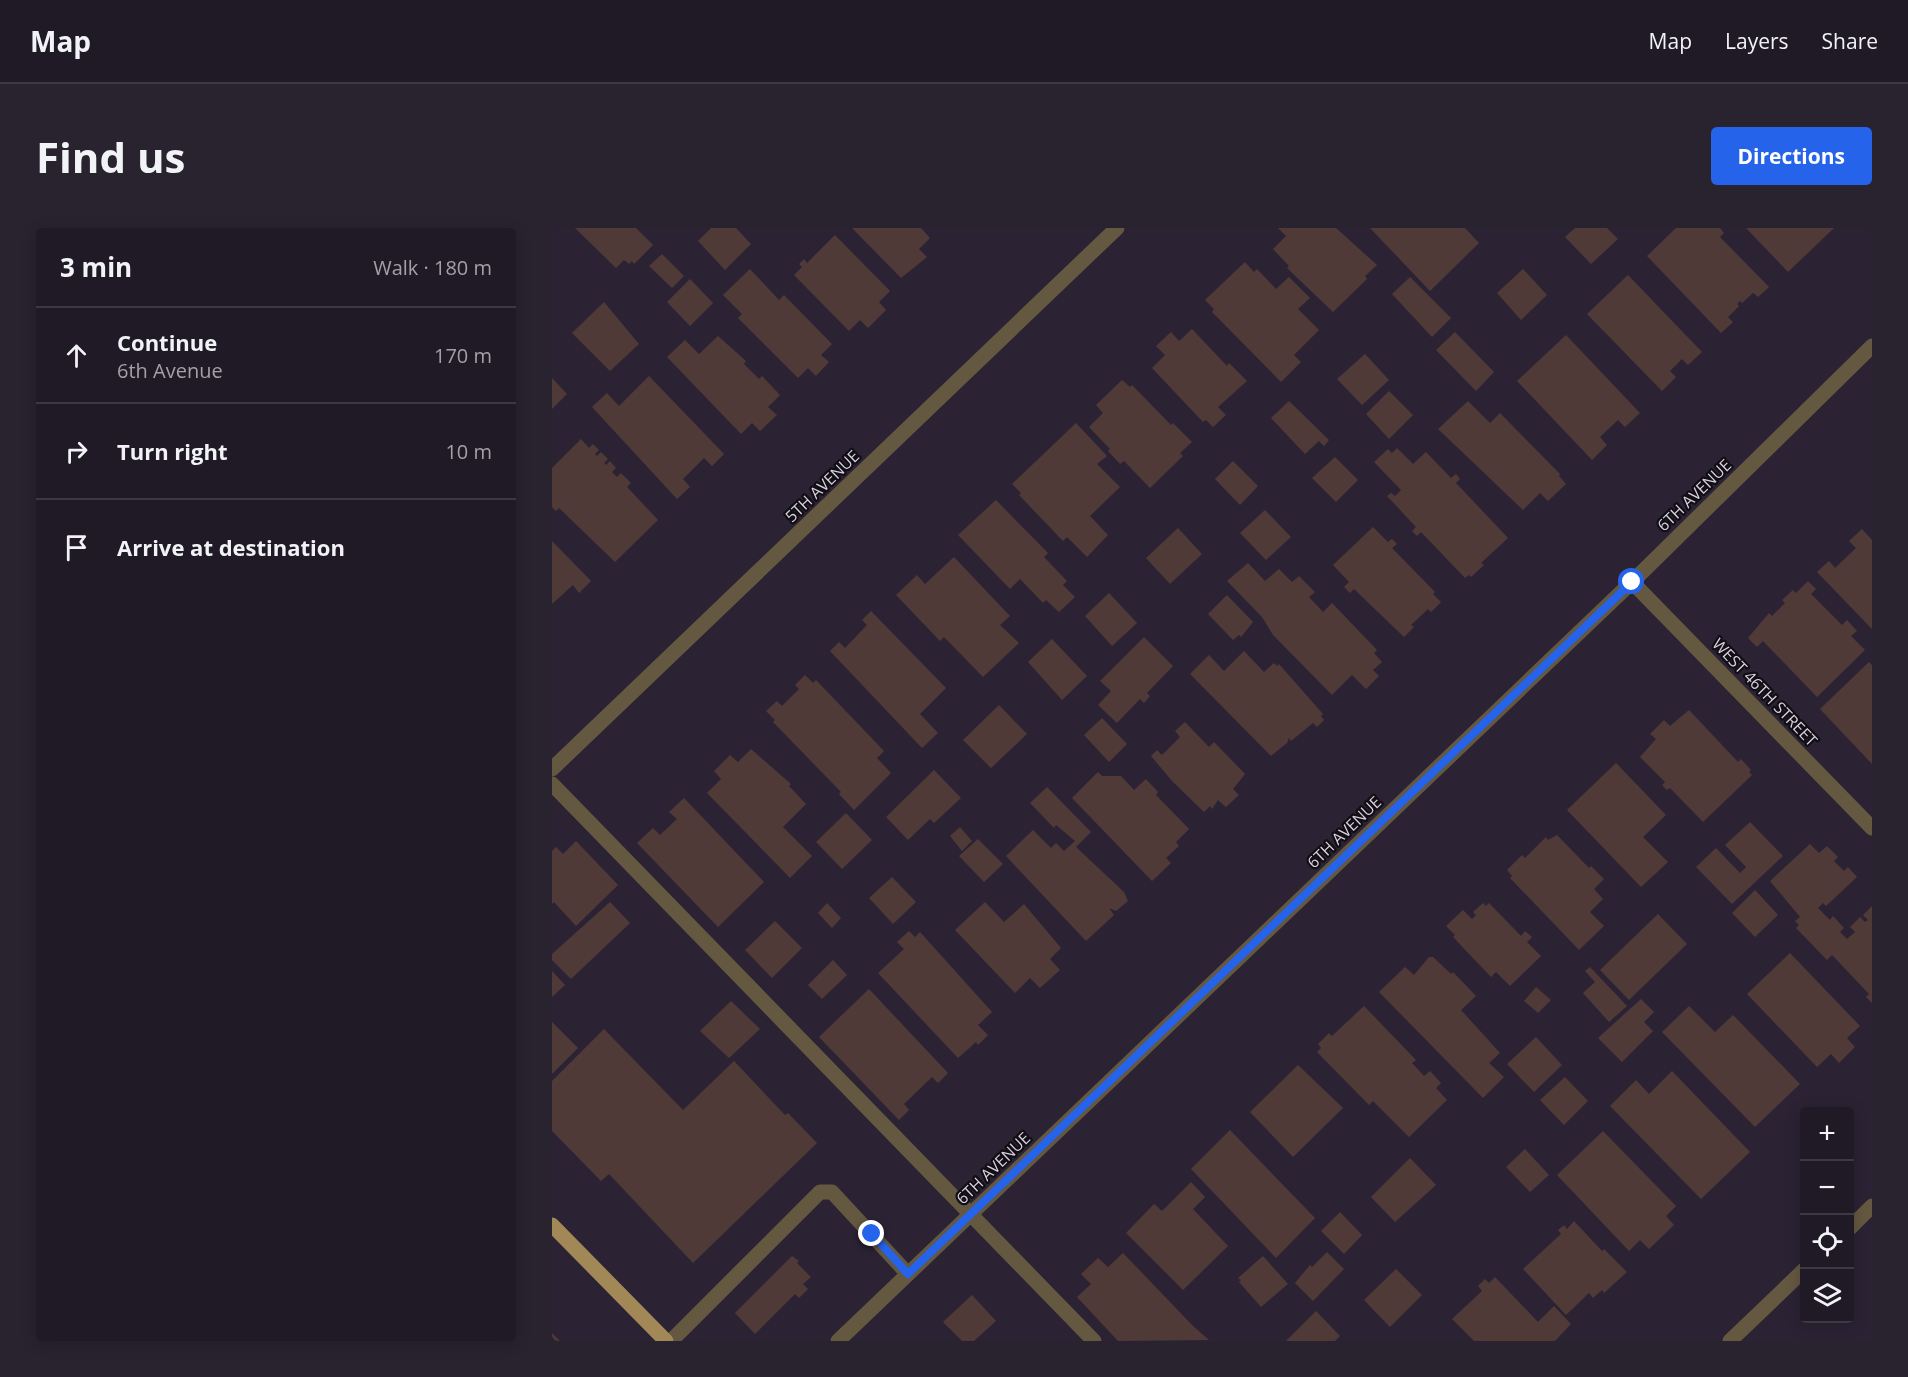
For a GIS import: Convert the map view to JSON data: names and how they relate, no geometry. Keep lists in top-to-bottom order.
{
  "streets": {
    "street": ["5TH AVENUE", "6TH AVENUE", "WEST 46TH STREET"]
  },
  "crossings": [
    ["6TH AVENUE", "WEST 46TH STREET"]
  ],
  "page": {
    "header": "Map",
    "nav": ["Map", "Layers", "Share"],
    "buttons": "Directions",
    "title": "Find us",
    "heading": ["3 min", "Walk · 180 m"],
    "list": [
      ["Continue", "6th Avenue", "170 m"],
      ["Turn right", "10 m"],
      "Arrive at destination"
    ],
    "map_buttons": ["+", "−"]
  }
}
